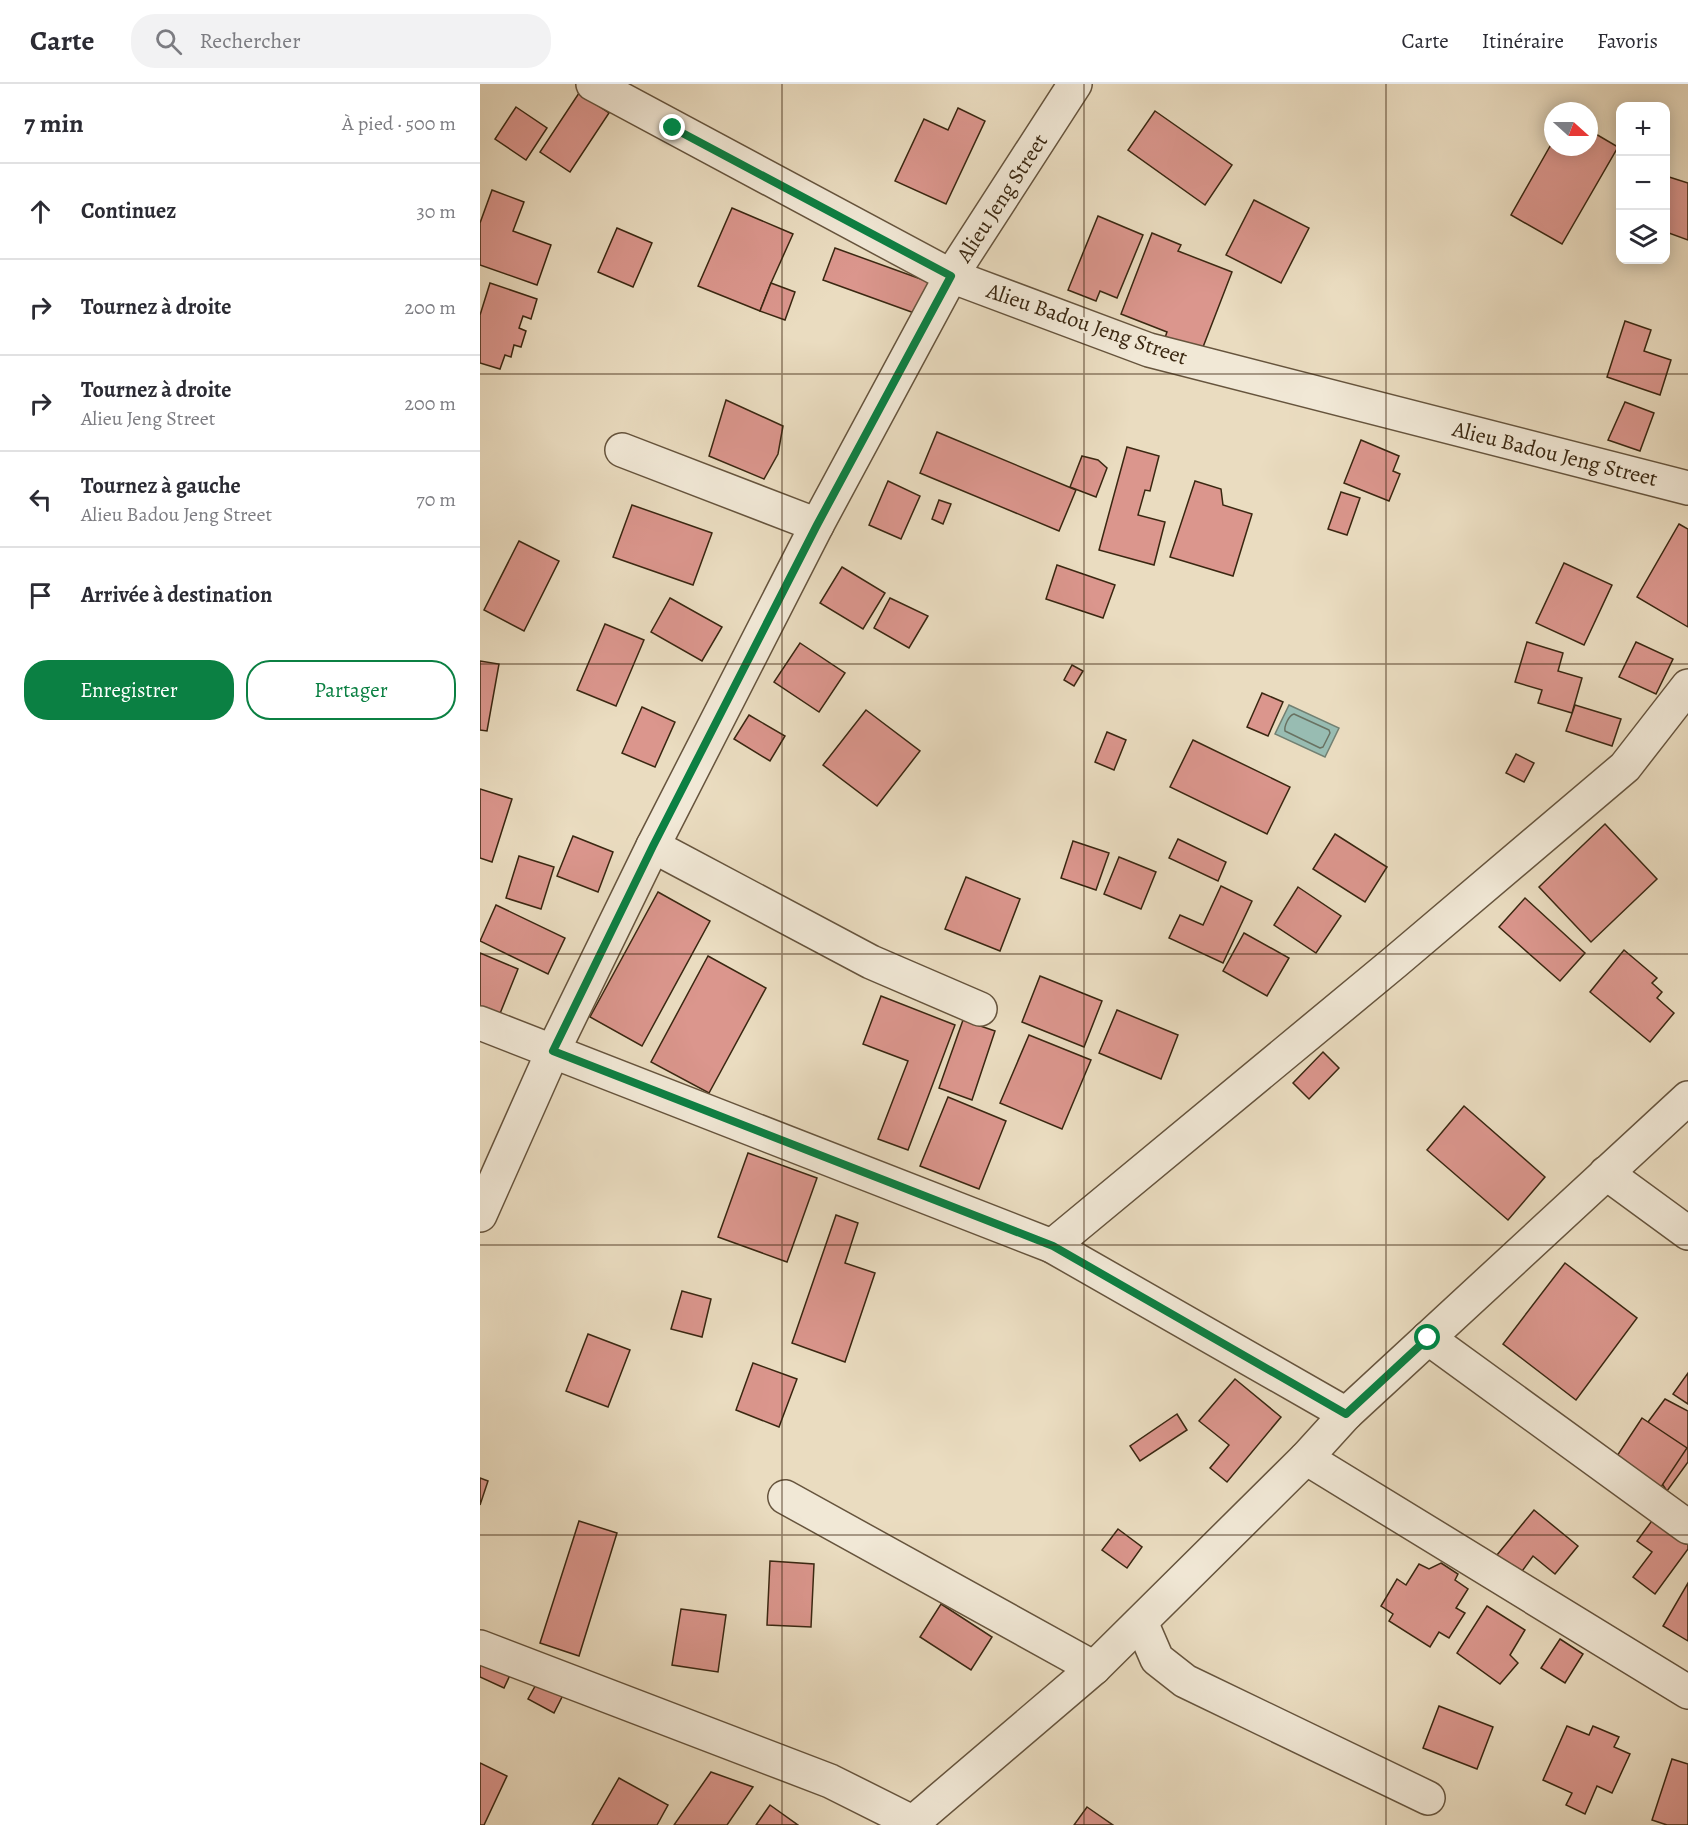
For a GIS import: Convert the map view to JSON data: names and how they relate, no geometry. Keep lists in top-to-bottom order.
{
  "streets": {
    "street": ["Alieu Jeng Street", "Alieu Badou Jeng Street"]
  },
  "crossings": [
    ["Alieu Jeng Street", "Alieu Badou Jeng Street"]
  ],
  "north": "right",
  "page": {
    "header": "Carte",
    "search": "Rechercher",
    "nav": ["Carte", "Itinéraire", "Favoris"],
    "heading": ["7 min", "À pied · 500 m"],
    "map_buttons": ["+", "−"],
    "list": [
      ["Continuez", "30 m"],
      ["Tournez à droite", "200 m"],
      ["Tournez à droite", "Alieu Jeng Street", "200 m"],
      ["Tournez à gauche", "Alieu Badou Jeng Street", "70 m"],
      "Arrivée à destination"
    ],
    "buttons": ["Enregistrer", "Partager"]
  }
}
